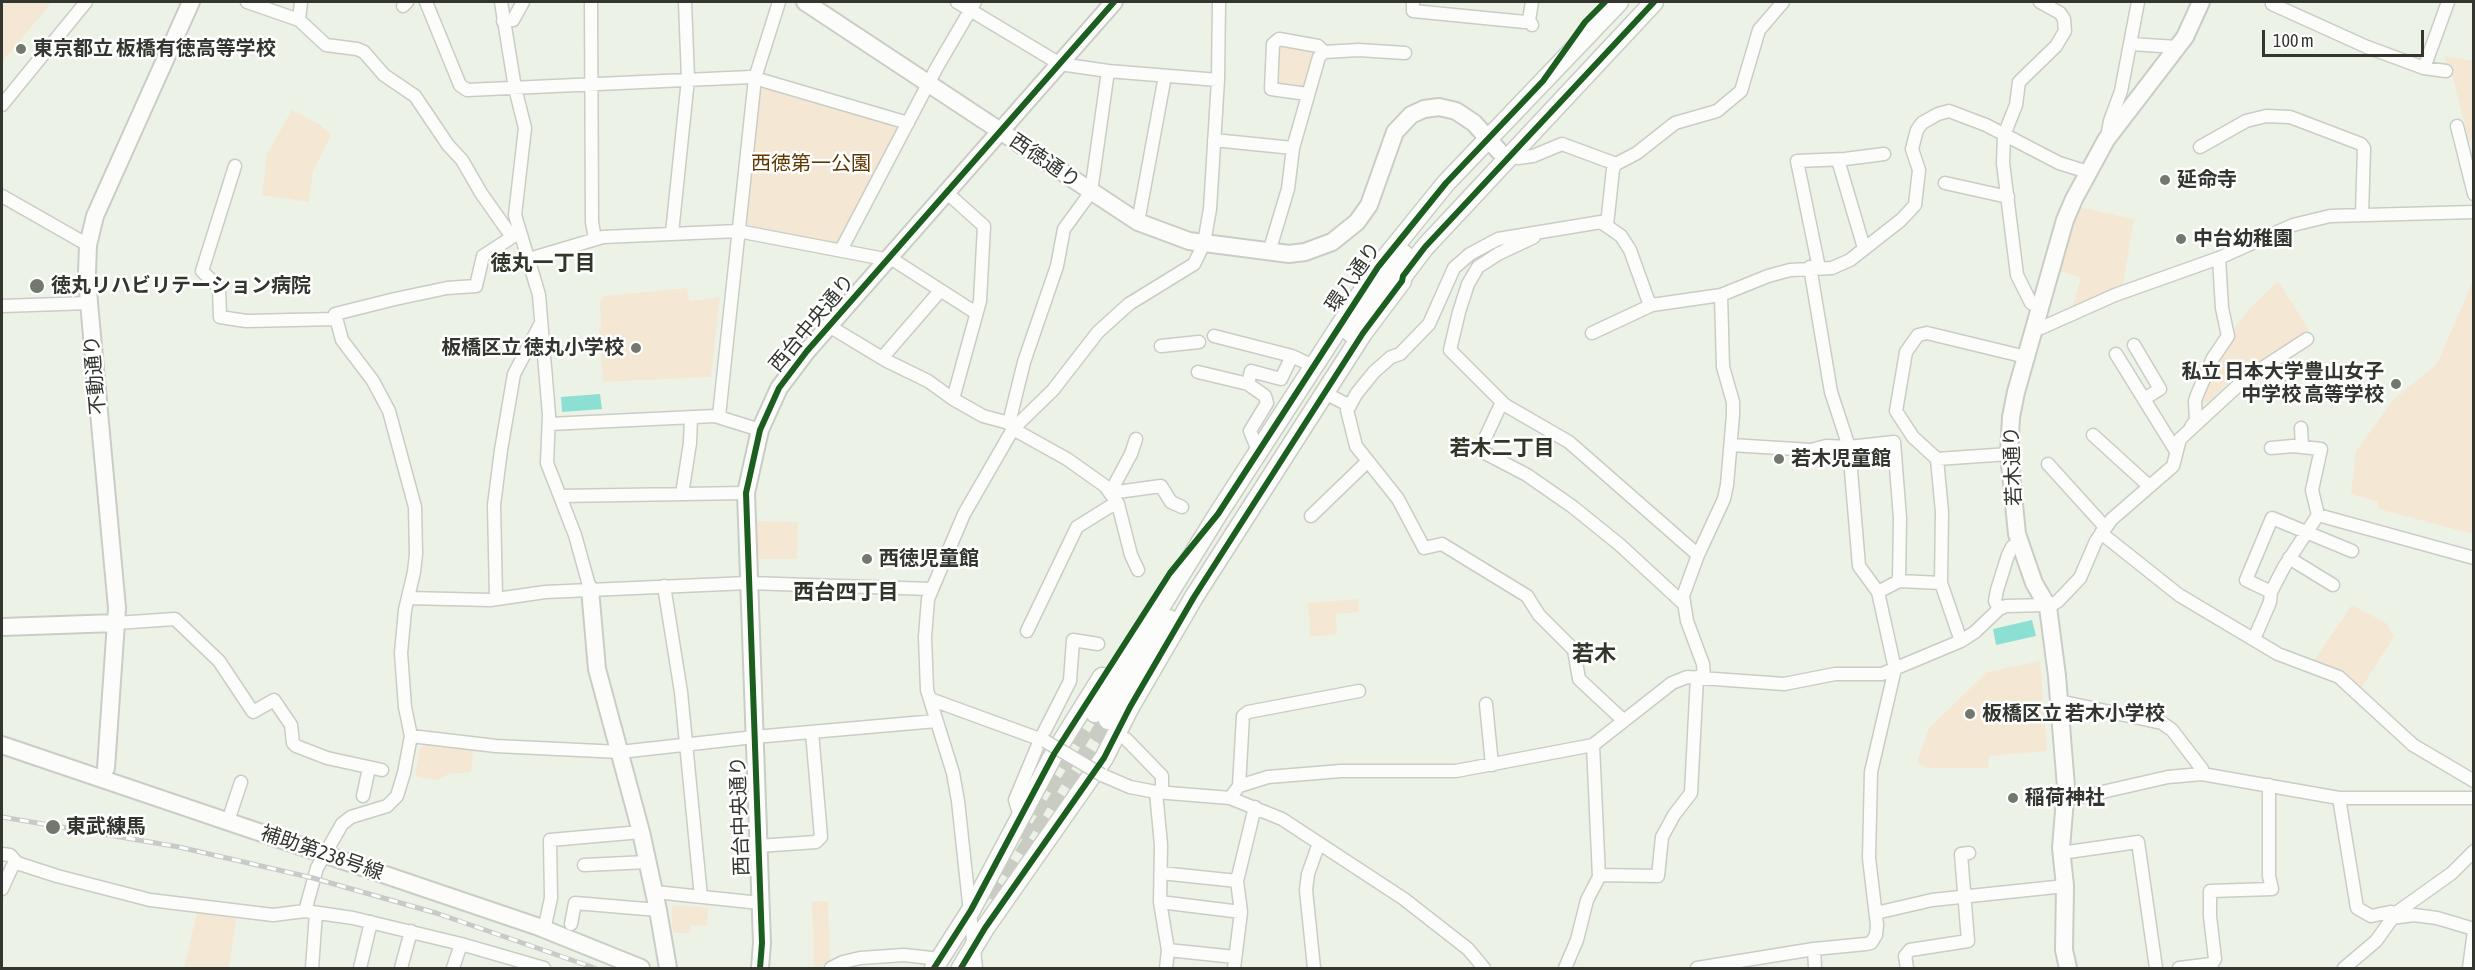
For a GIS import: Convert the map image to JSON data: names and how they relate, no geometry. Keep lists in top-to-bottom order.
{
  "streets": {
    "main road": ["環八通り"],
    "street": [
      "西徳通り",
      "西台中央通り",
      "不動通り",
      "若木通り",
      "補助第238号線"
    ]
  },
  "crossings": [
    ["西徳通り", "環八通り"],
    ["西徳通り", "西台中央通り"]
  ],
  "districts": [
    "徳丸一丁目",
    "若木二丁目",
    "西台四丁目",
    "若木"
  ],
  "parks": ["西徳第一公園"],
  "places": [
    "東京都立 板橋有徳高等学校",
    "延命寺",
    "中台幼稚園",
    "徳丸リハビリテーション病院",
    "板橋区立 徳丸小学校",
    "私立 日本大学豊山女子 中学校 高等学校",
    "若木児童館",
    "西徳児童館",
    "板橋区立 若木小学校",
    "稲荷神社",
    "東武練馬"
  ],
  "scale_bar": "100 m"
}
